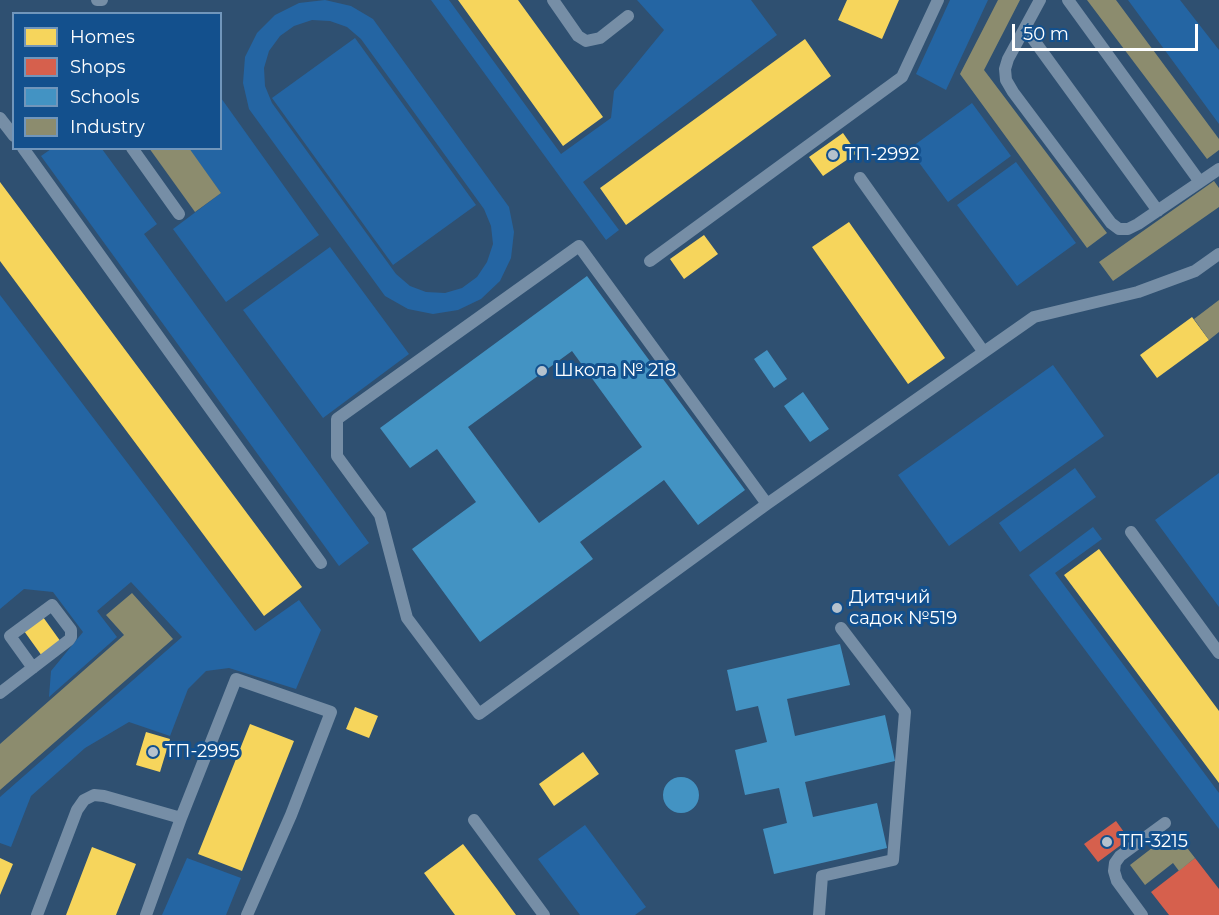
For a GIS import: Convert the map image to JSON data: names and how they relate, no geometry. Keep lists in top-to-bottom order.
{
  "places": [
    "ТП-2992",
    "Школа № 218",
    "Дитячий садок №519",
    "ТП-2995",
    "ТП-3215"
  ],
  "legend": [
    "Homes",
    "Shops",
    "Schools",
    "Industry"
  ],
  "scale_bar": "50 m"
}
